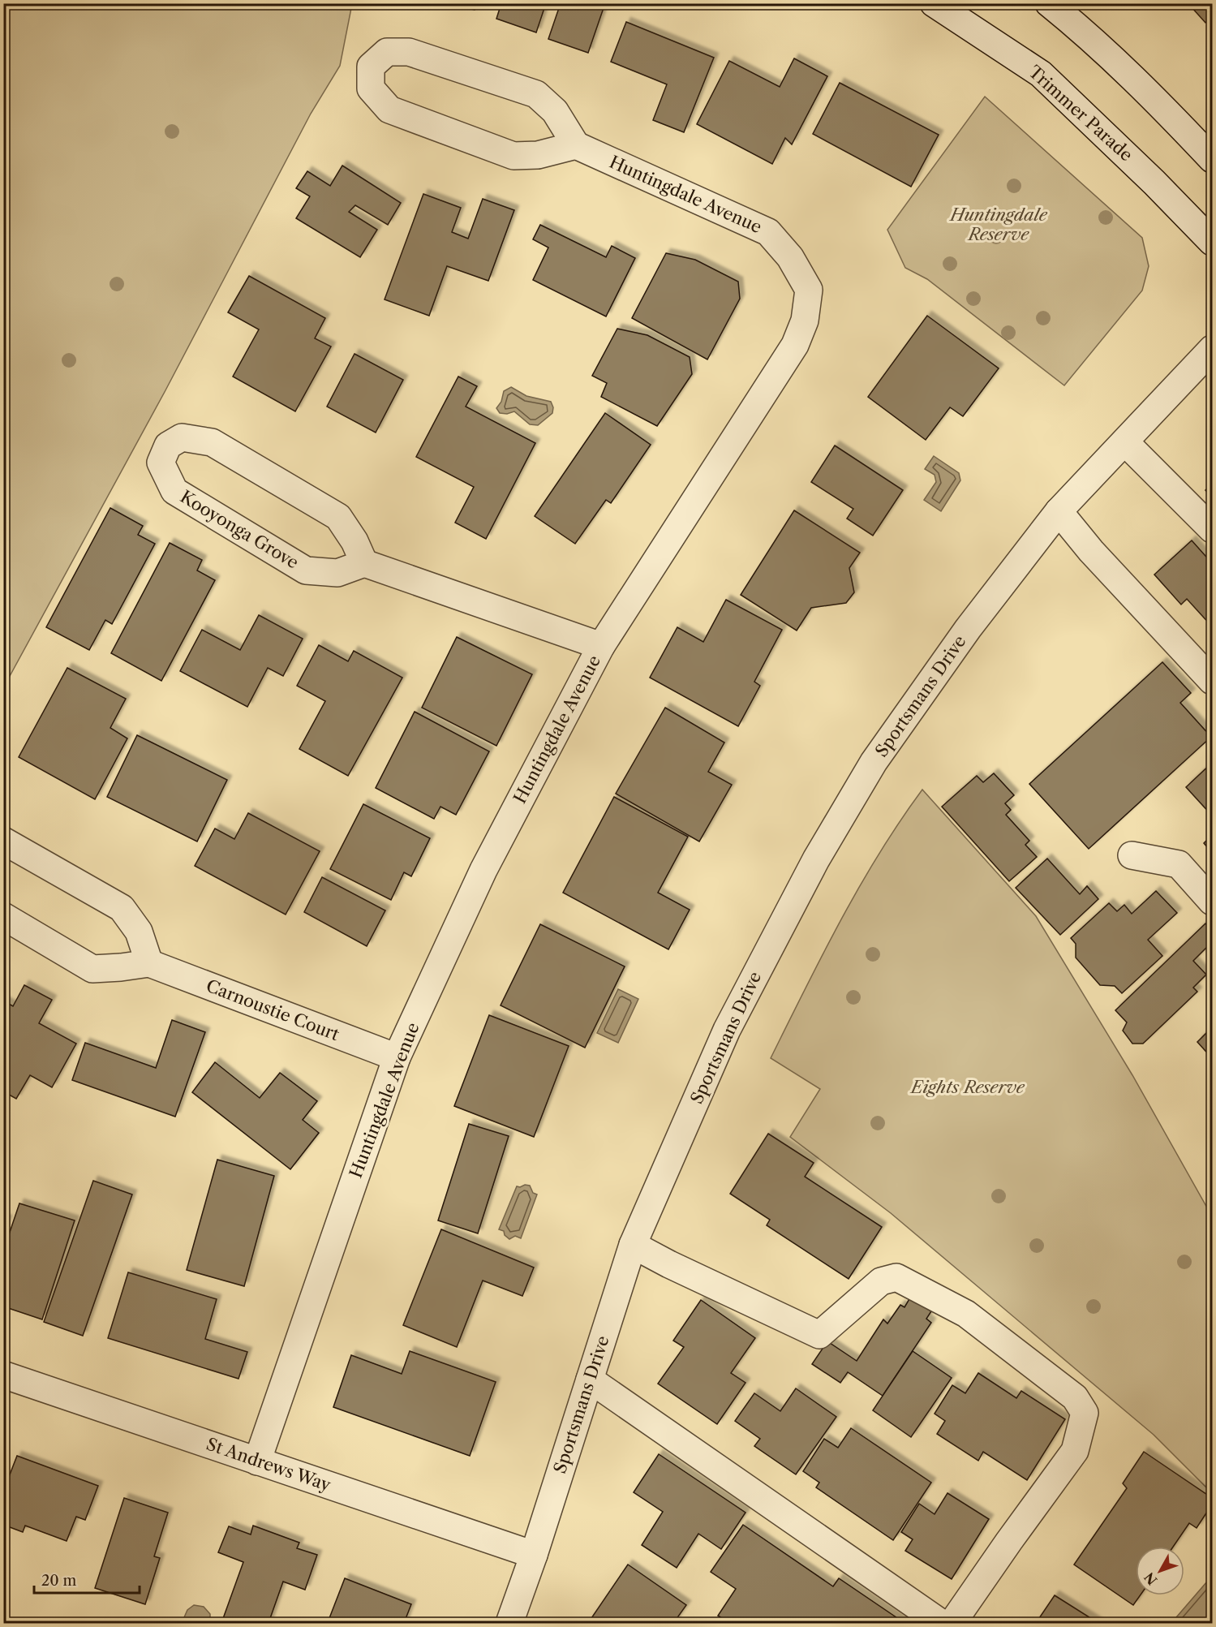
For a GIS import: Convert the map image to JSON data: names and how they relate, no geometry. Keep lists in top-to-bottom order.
{
  "streets": {
    "street": [
      "Trimmer Parade",
      "Huntingdale Avenue",
      "Kooyonga Grove",
      "Sportsmans Drive",
      "Carnoustie Court",
      "St Andrews Way"
    ]
  },
  "crossings": [
    ["Huntingdale Avenue", "Carnoustie Court"],
    ["Huntingdale Avenue", "St Andrews Way"],
    ["Sportsmans Drive", "St Andrews Way"]
  ],
  "parks": ["Huntingdale Reserve", "Eights Reserve"],
  "scale_bar": "20 m",
  "north": "bottom left"
}
